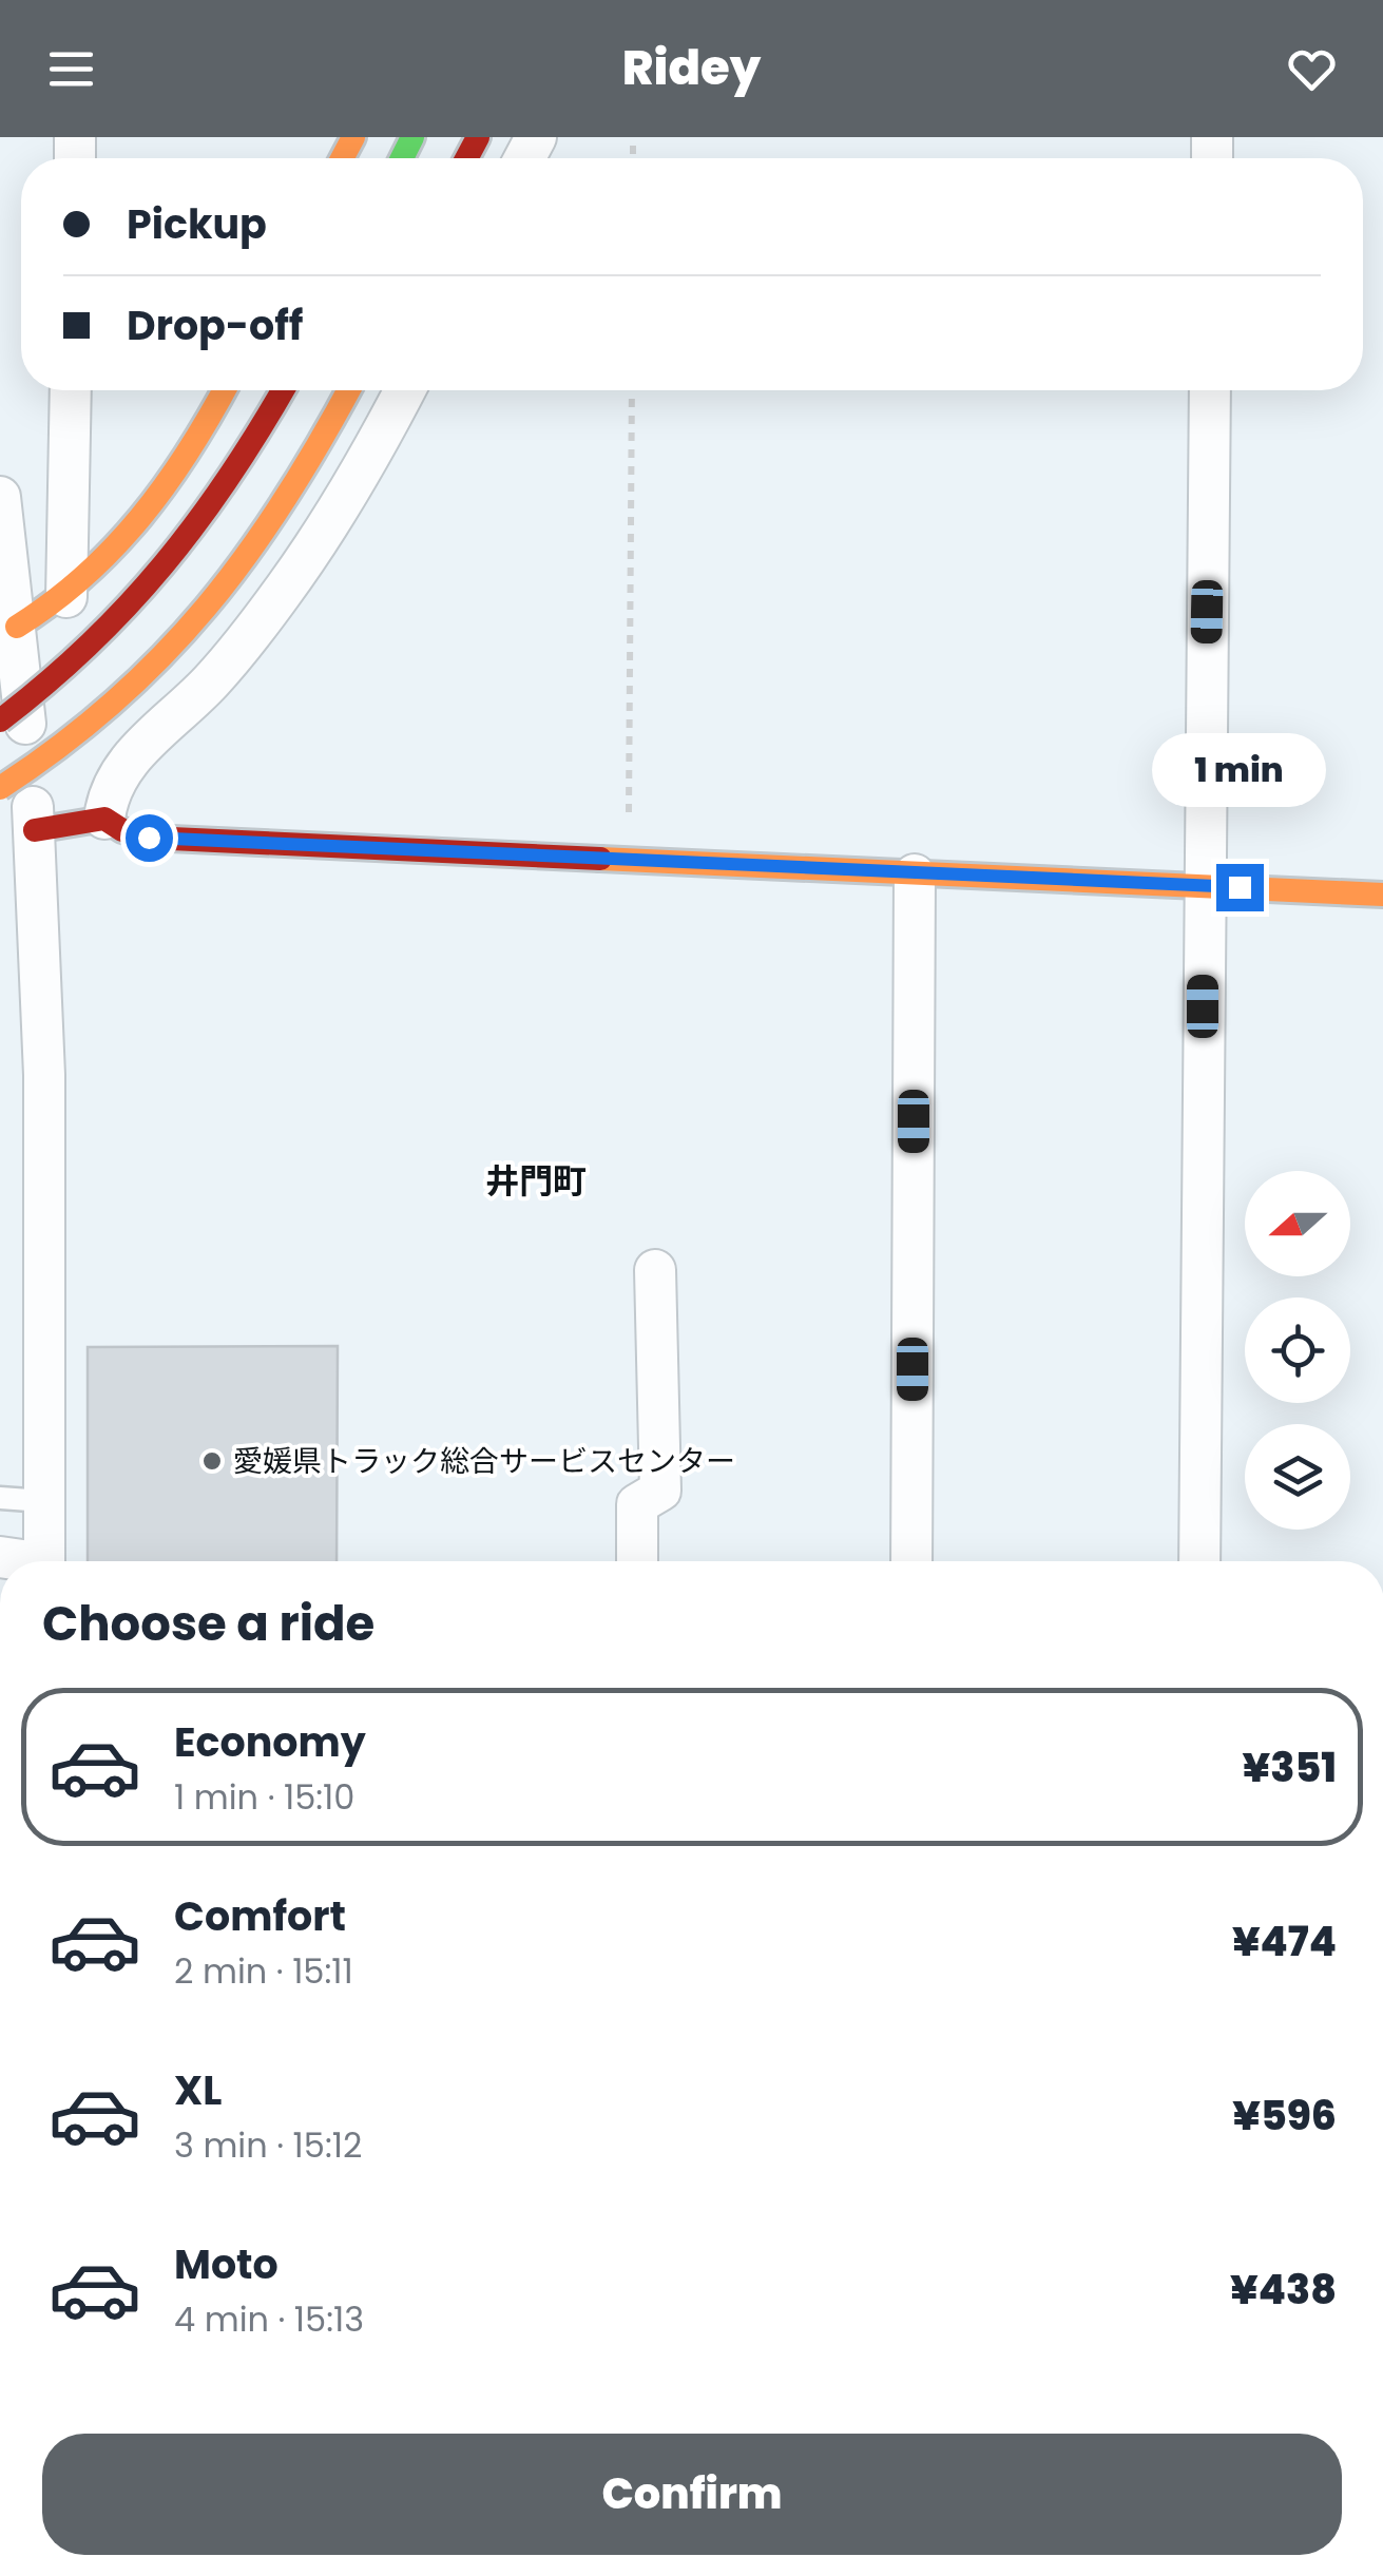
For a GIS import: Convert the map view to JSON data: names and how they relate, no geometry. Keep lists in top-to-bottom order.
{
  "districts": ["井門町"],
  "places": ["愛媛県トラック総合サービスセンター"],
  "north": "left",
  "page": {
    "header": "Ridey",
    "banner": ["Pickup", "Drop-off"],
    "bubble": "1 min",
    "heading": "Choose a ride",
    "list": [
      {
        "name": "Economy",
        "note": "1 min · 15:10",
        "value": "¥351"
      },
      {
        "name": "Comfort",
        "note": "2 min · 15:11",
        "value": "¥474"
      },
      {
        "name": "XL",
        "note": "3 min · 15:12",
        "value": "¥596"
      },
      {
        "name": "Moto",
        "note": "4 min · 15:13",
        "value": "¥438"
      }
    ],
    "buttons": "Confirm"
  }
}
